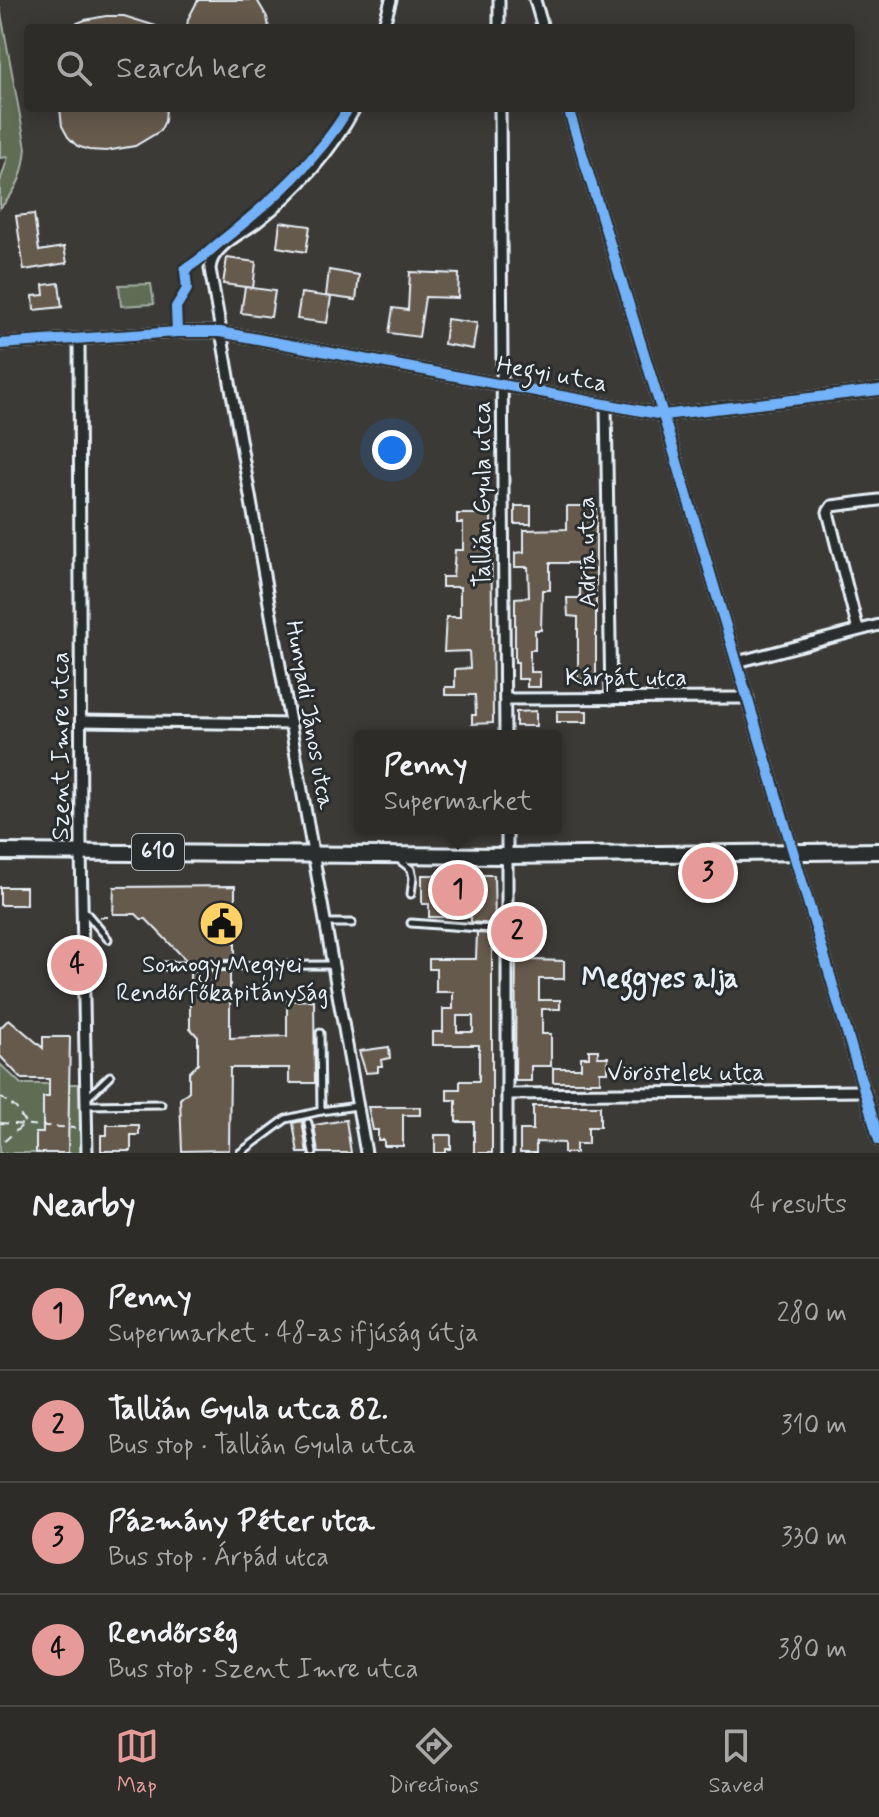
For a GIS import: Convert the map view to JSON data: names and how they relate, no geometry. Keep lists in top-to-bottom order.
{
  "streets": {
    "main road": ["610"],
    "street": [
      "Hegyi utca",
      "Tallián Gyula utca",
      "Adria utca",
      "Kárpát utca",
      "Hunyadi János utca",
      "Szent Imre utca",
      "Vöröstelek utca"
    ]
  },
  "crossings": [
    ["Hegyi utca", "Tallián Gyula utca"],
    ["Hegyi utca", "Adria utca"],
    ["Hegyi utca", "Hunyadi János utca"],
    ["Hegyi utca", "Szent Imre utca"],
    ["Tallián Gyula utca", "Kárpát utca"],
    ["Adria utca", "Kárpát utca"],
    ["Hunyadi János utca", "610"],
    ["Szent Imre utca", "610"]
  ],
  "districts": ["Meggyes alja"],
  "places": {
    "public building": ["Somogy Megyei Rendőrfőkapitányság"]
  },
  "page": {
    "search": "Search here",
    "popup": ["Penny", "Supermarket"],
    "pins": [
      "3",
      "1",
      "2",
      "4"
    ],
    "heading": ["Nearby", "4 results"],
    "list": [
      {
        "mark": "1",
        "name": "Penny",
        "note": "Supermarket · 48-as ifjúság útja",
        "value": "280 m"
      },
      {
        "mark": "2",
        "name": "Tallián Gyula utca 82.",
        "note": "Bus stop · Tallián Gyula utca",
        "value": "310 m"
      },
      {
        "mark": "3",
        "name": "Pázmány Péter utca",
        "note": "Bus stop · Árpád utca",
        "value": "330 m"
      },
      {
        "mark": "4",
        "name": "Rendőrség",
        "note": "Bus stop · Szent Imre utca",
        "value": "380 m"
      }
    ],
    "nav": ["Map", "Directions", "Saved"]
  }
}
